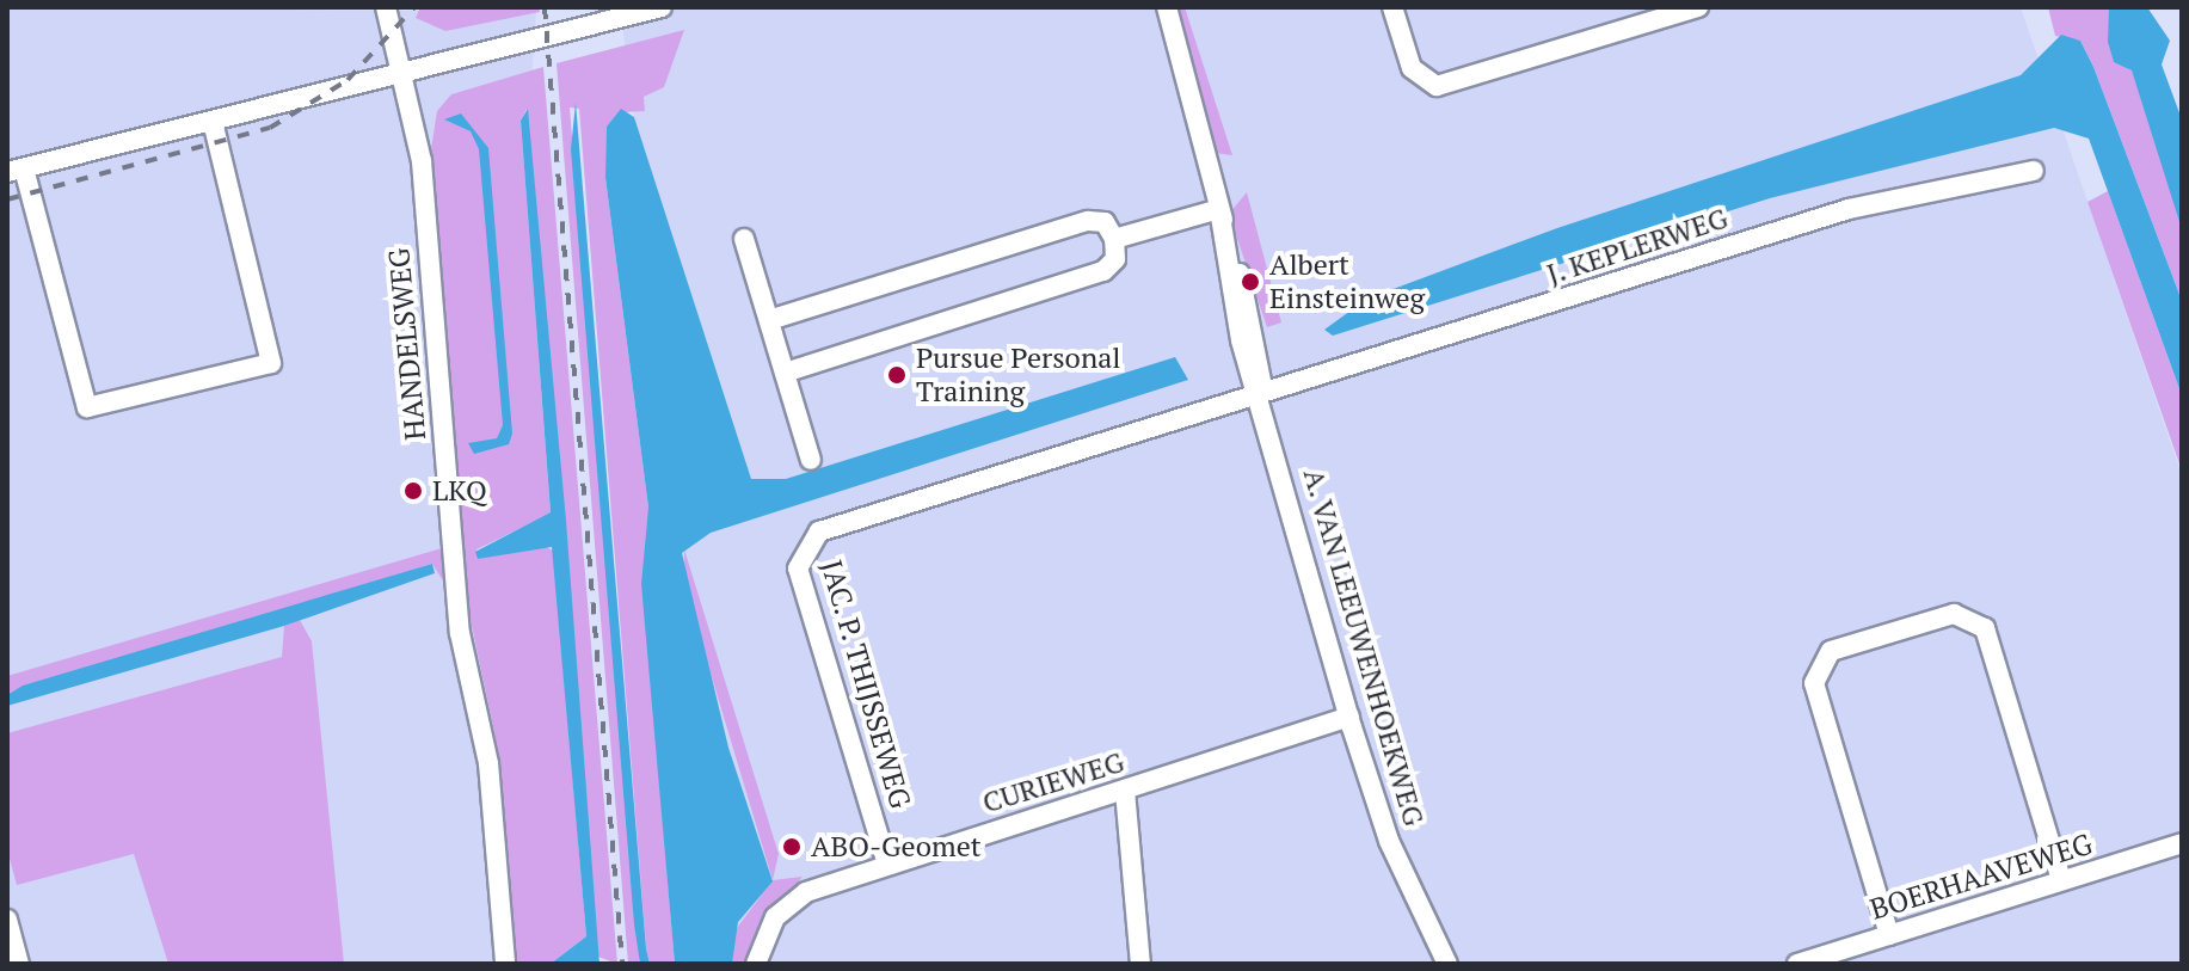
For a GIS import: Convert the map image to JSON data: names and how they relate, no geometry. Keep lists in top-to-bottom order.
{
  "streets": {
    "street": [
      "J. KEPLERWEG",
      "HANDELSWEG",
      "A. VAN LEEUWENHOEKWEG",
      "JAC. P. THIJSSEWEG",
      "CURIEWEG",
      "BOERHAAVEWEG"
    ]
  },
  "crossings": [
    ["J. KEPLERWEG", "A. VAN LEEUWENHOEKWEG"],
    ["J. KEPLERWEG", "JAC. P. THIJSSEWEG"],
    ["A. VAN LEEUWENHOEKWEG", "JAC. P. THIJSSEWEG"],
    ["A. VAN LEEUWENHOEKWEG", "CURIEWEG"],
    ["JAC. P. THIJSSEWEG", "CURIEWEG"]
  ],
  "places": [
    "Albert Einsteinweg",
    "Pursue Personal Training",
    "LKQ",
    "ABO-Geomet"
  ]
}
